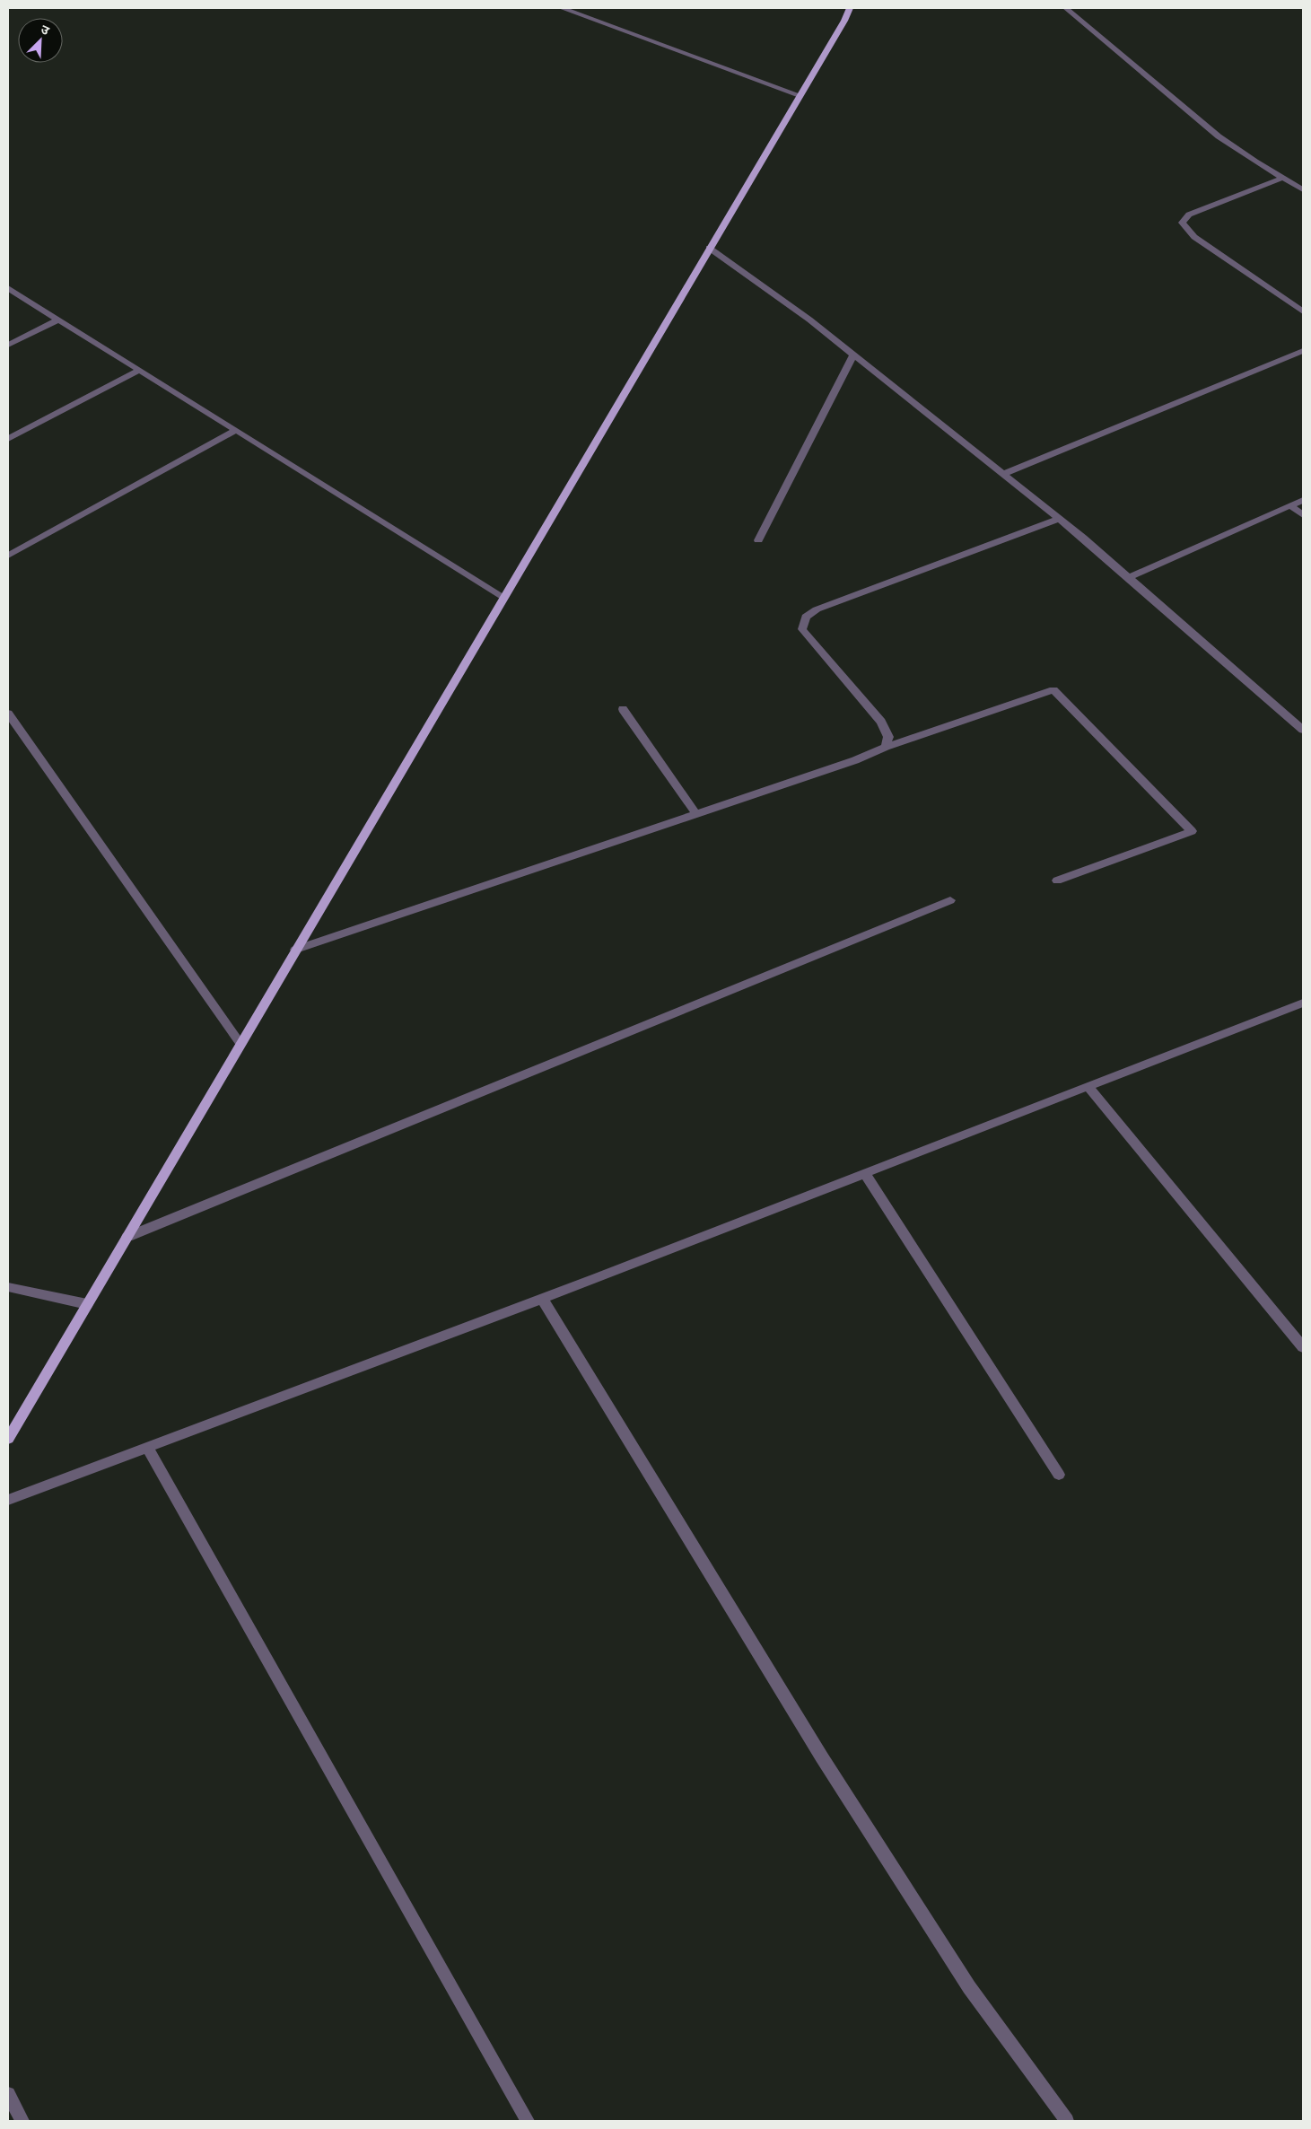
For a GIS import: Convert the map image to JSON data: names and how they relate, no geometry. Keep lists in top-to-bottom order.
{
  "north": "top right"
}
